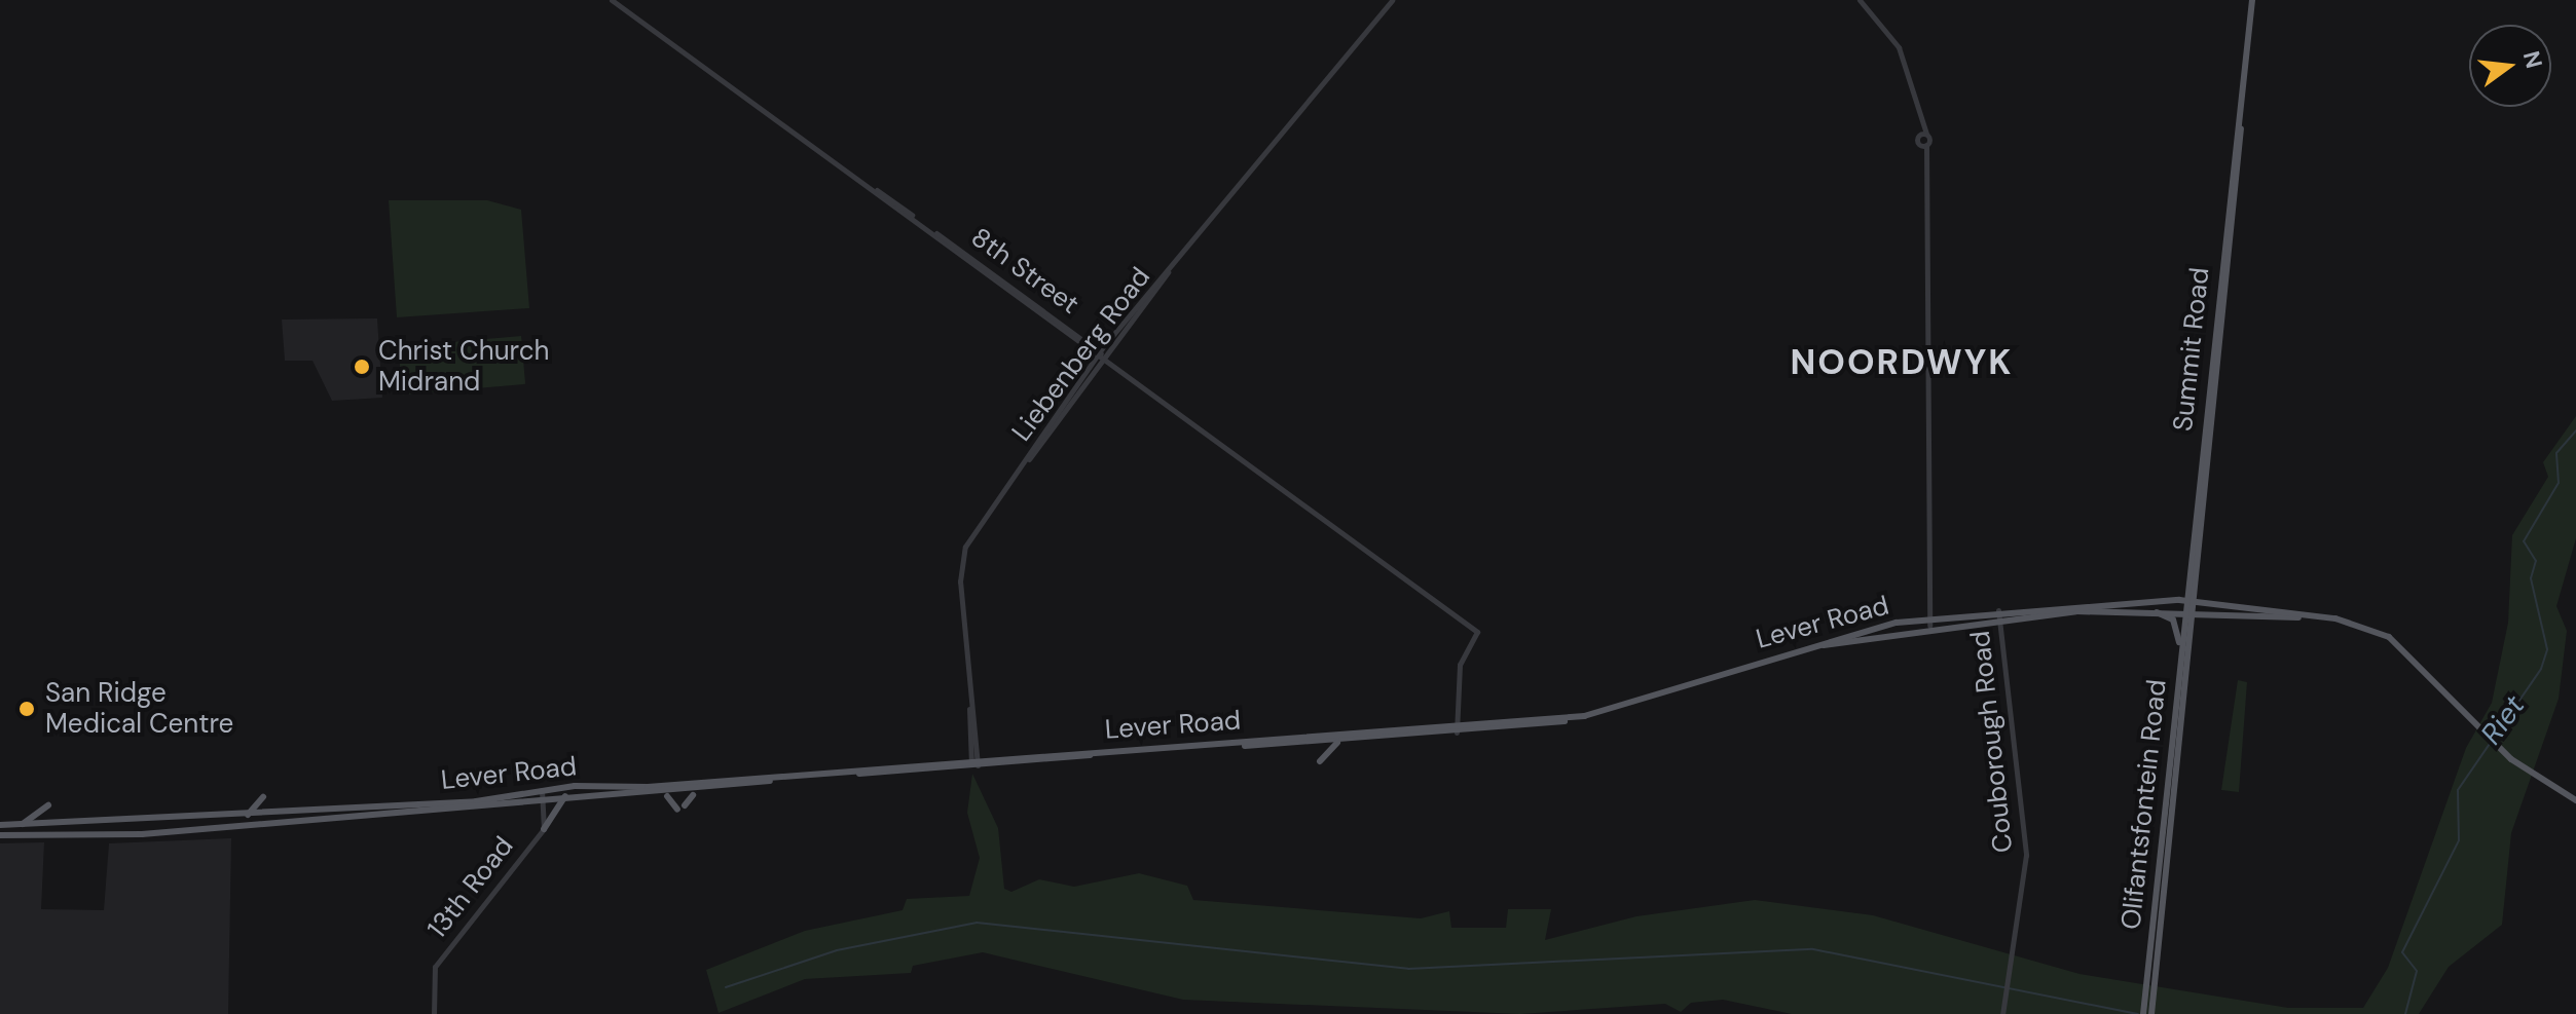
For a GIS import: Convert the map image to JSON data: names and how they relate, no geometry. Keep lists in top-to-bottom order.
{
  "streets": {
    "main road": ["Summit Road", "Lever Road", "Olifantsfontein Road"],
    "street": [
      "8th Street",
      "Liebenberg Road",
      "Couborough Road",
      "13th Road"
    ]
  },
  "crossings": [
    ["8th Street", "Liebenberg Road"],
    ["8th Street", "Lever Road"],
    ["Summit Road", "Lever Road"],
    ["Summit Road", "Olifantsfontein Road"],
    ["Liebenberg Road", "Lever Road"],
    ["Lever Road", "Couborough Road"],
    ["Lever Road", "Olifantsfontein Road"],
    ["Lever Road", "13th Road"]
  ],
  "districts": ["NOORDWYK"],
  "water": ["Riet"],
  "places": ["Christ Church Midrand", "San Ridge Medical Centre"],
  "north": "right"
}
